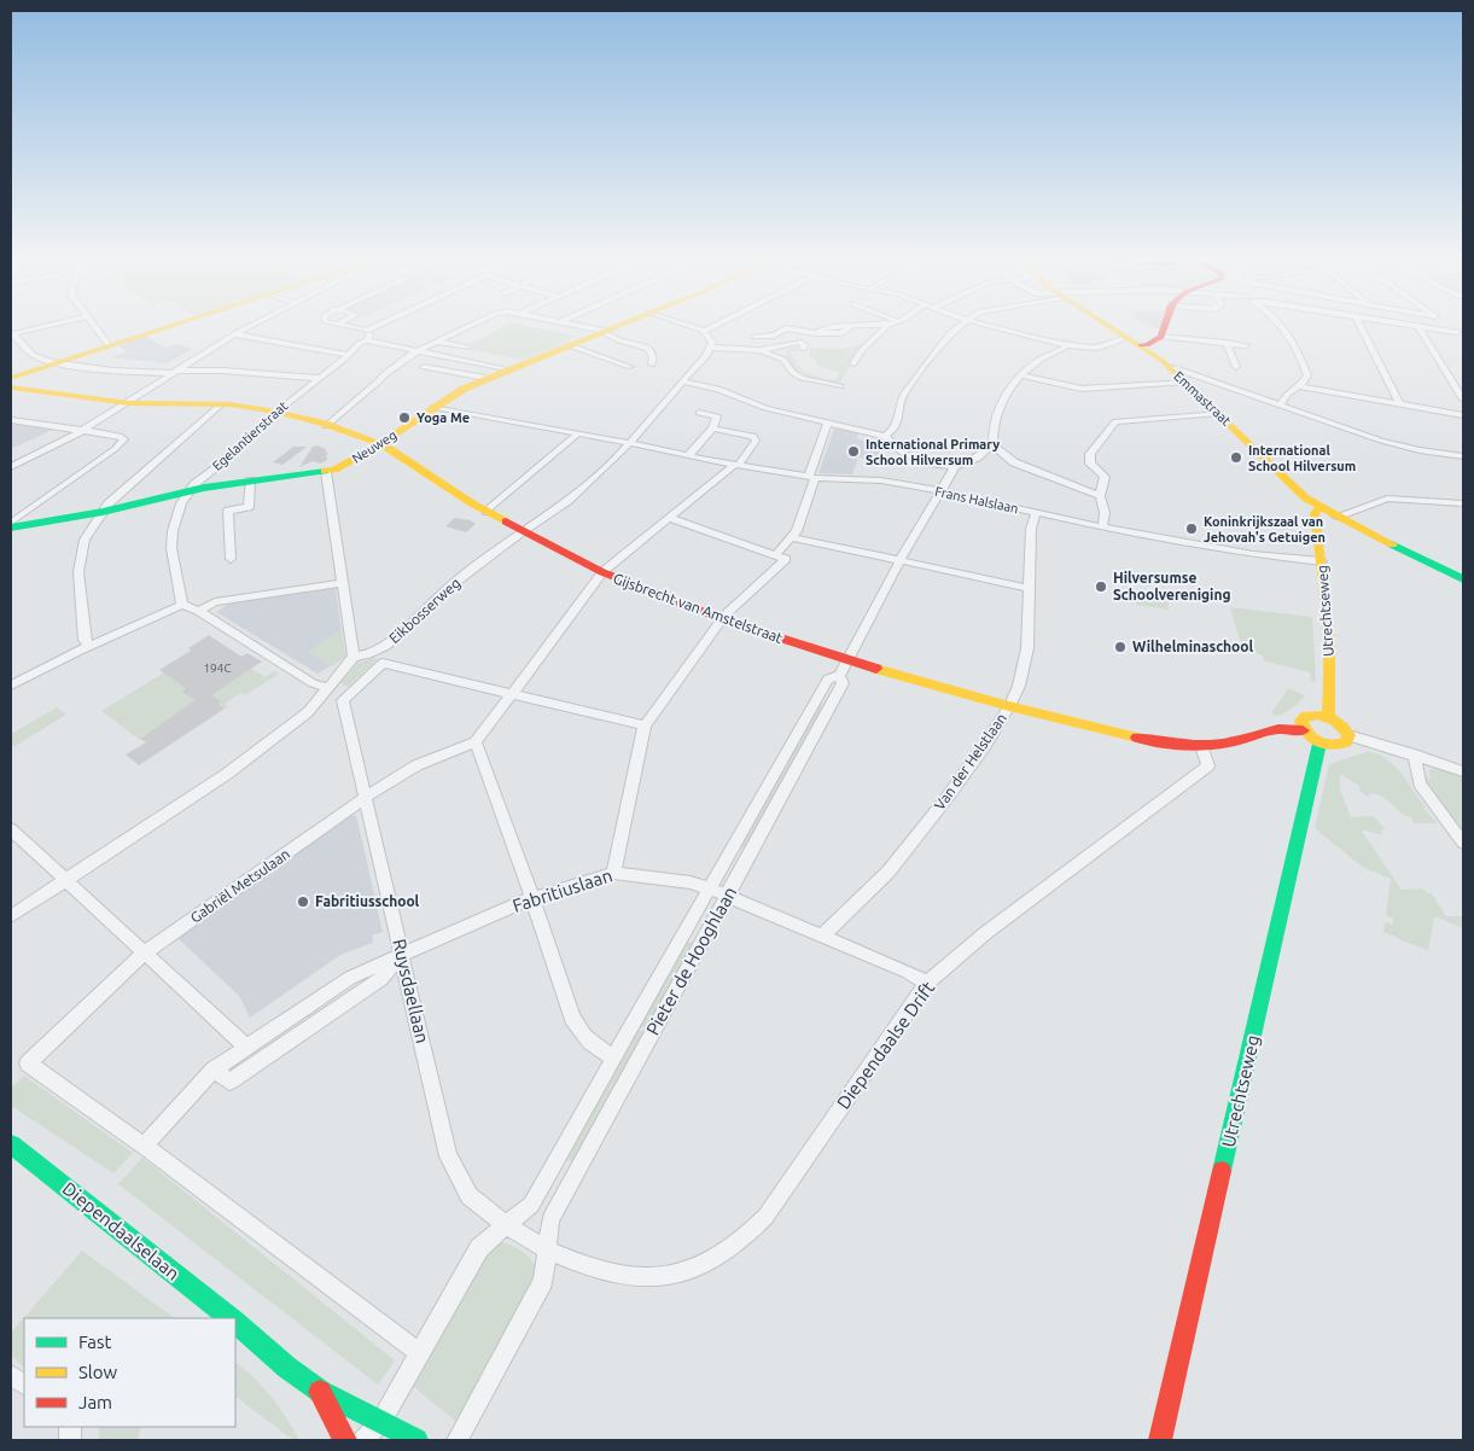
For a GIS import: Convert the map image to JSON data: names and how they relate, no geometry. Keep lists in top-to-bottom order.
{
  "streets": {
    "street": [
      "Emmastraat",
      "Egelantierstraat",
      "Neuweg",
      "Frans Halslaan",
      "Gijsbrecht van Amstelstraat",
      "Eikbosserweg",
      "Utrechtseweg",
      "Van der Helstlaan",
      "Gabriël Metsulaan",
      "Fabritiuslaan",
      "Pieter de Hooghlaan",
      "Ruysdaellaan",
      "Diependaalse Drift",
      "Diependaalselaan"
    ]
  },
  "crossings": [
    ["Emmastraat", "Utrechtseweg"],
    ["Egelantierstraat", "Neuweg"],
    ["Egelantierstraat", "Gijsbrecht van Amstelstraat"],
    ["Neuweg", "Frans Halslaan"],
    ["Neuweg", "Gijsbrecht van Amstelstraat"],
    ["Frans Halslaan", "Eikbosserweg"],
    ["Frans Halslaan", "Utrechtseweg"],
    ["Frans Halslaan", "Van der Helstlaan"],
    ["Frans Halslaan", "Pieter de Hooghlaan"],
    ["Gijsbrecht van Amstelstraat", "Eikbosserweg"],
    ["Gijsbrecht van Amstelstraat", "Van der Helstlaan"],
    ["Gijsbrecht van Amstelstraat", "Pieter de Hooghlaan"],
    ["Gijsbrecht van Amstelstraat", "Diependaalse Drift"],
    ["Van der Helstlaan", "Fabritiuslaan"],
    ["Gabriël Metsulaan", "Fabritiuslaan"],
    ["Gabriël Metsulaan", "Ruysdaellaan"],
    ["Fabritiuslaan", "Pieter de Hooghlaan"],
    ["Fabritiuslaan", "Ruysdaellaan"],
    ["Fabritiuslaan", "Diependaalse Drift"],
    ["Pieter de Hooghlaan", "Ruysdaellaan"],
    ["Pieter de Hooghlaan", "Diependaalse Drift"],
    ["Pieter de Hooghlaan", "Diependaalselaan"]
  ],
  "places": [
    "Yoga Me",
    "International Primary School Hilversum",
    "International School Hilversum",
    "Koninkrijkszaal van Jehovah's Getuigen",
    "Hilversumse Schoolvereniging",
    "Wilhelminaschool",
    "Fabritiusschool"
  ],
  "house_numbers": ["194C"],
  "legend": ["Fast", "Slow", "Jam"]
}
